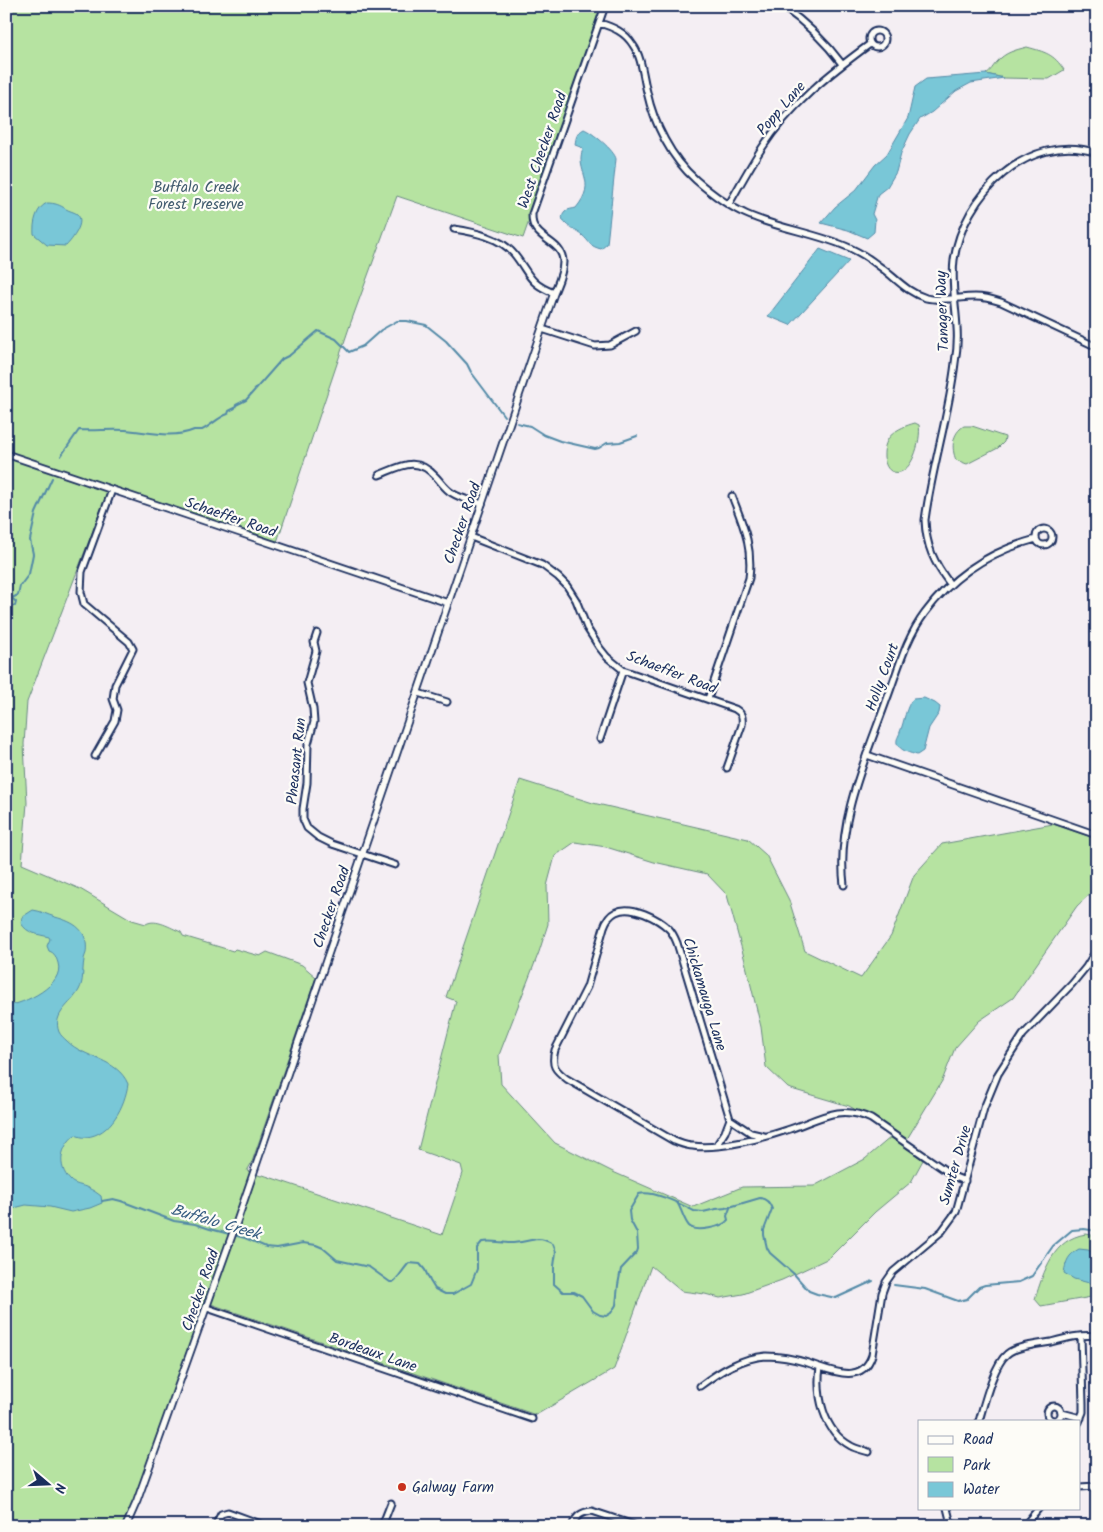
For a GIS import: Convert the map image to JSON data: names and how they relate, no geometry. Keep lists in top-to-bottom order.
{
  "streets": {
    "street": [
      "Popp Lane",
      "West Checker Road",
      "Tanager Way",
      "Schaeffer Road",
      "Checker Road",
      "Holly Court",
      "Pheasant Run",
      "Chickamauga Lane",
      "Sumter Drive",
      "Bordeaux Lane"
    ]
  },
  "crossings": [
    ["West Checker Road", "Checker Road"],
    ["Tanager Way", "Holly Court"],
    ["Schaeffer Road", "Checker Road"],
    ["Checker Road", "Pheasant Run"],
    ["Checker Road", "Bordeaux Lane"],
    ["Chickamauga Lane", "Sumter Drive"]
  ],
  "water": ["Buffalo Creek"],
  "parks": ["Buffalo Creek Forest Preserve"],
  "places": ["Galway Farm"],
  "legend": ["Road", "Park", "Water"],
  "north": "right"
}
